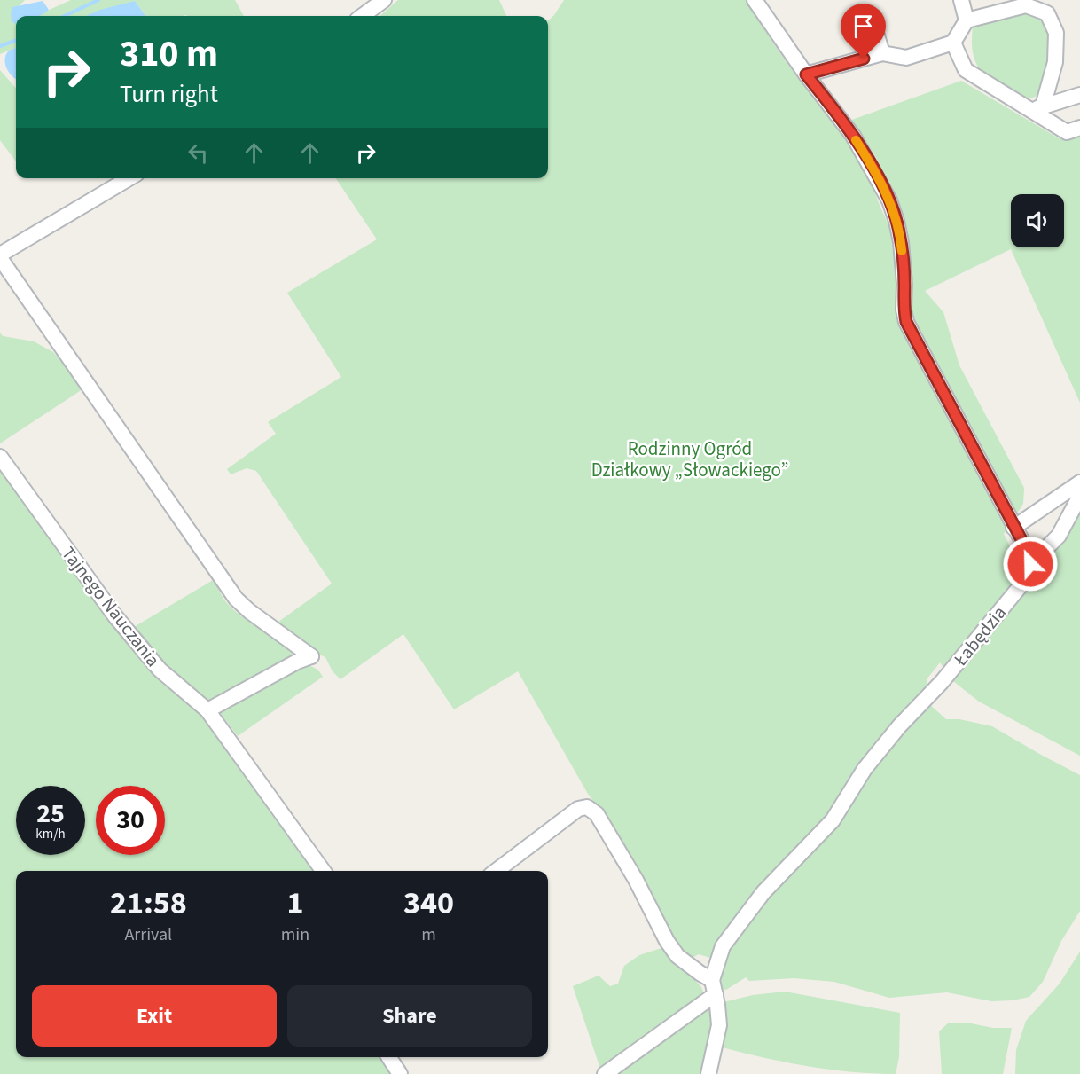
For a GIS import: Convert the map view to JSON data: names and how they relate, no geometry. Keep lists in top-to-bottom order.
{
  "streets": {
    "street": ["Tajnego Nauczania", "Łabędzia"]
  },
  "parks": ["Rodzinny Ogród Działkowy „Słowackiego”"],
  "page": {
    "turn": ["310 m", "Turn right"],
    "speed": "25 km/h",
    "limit": "30",
    "eta": [
      "21:58",
      "Arrival",
      "1",
      "min",
      "340",
      "m"
    ],
    "buttons": ["Exit", "Share"]
  }
}
